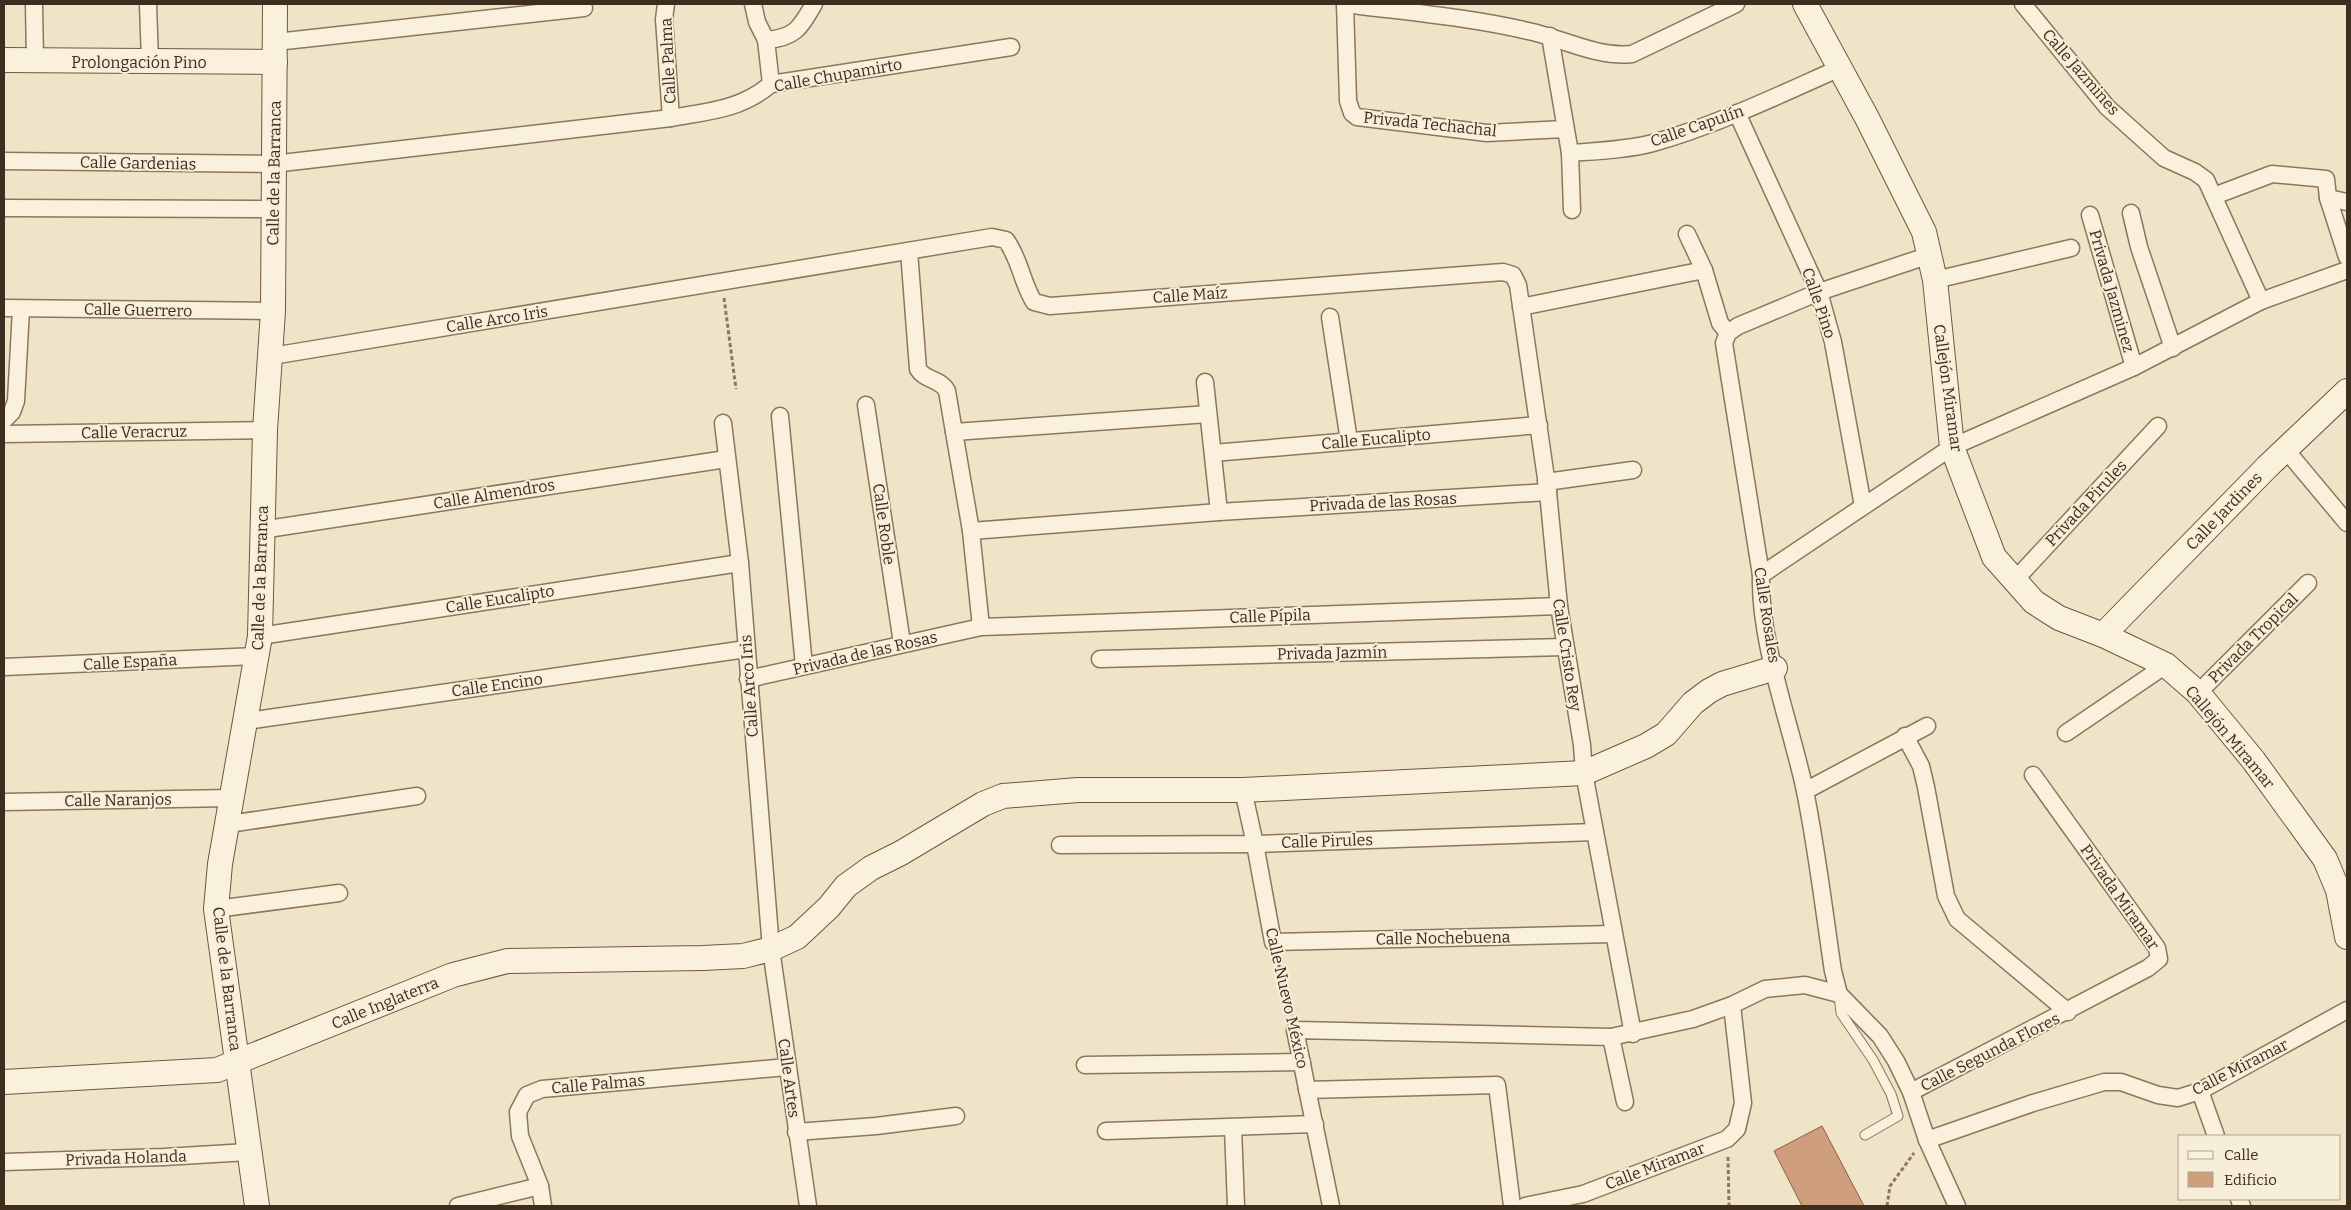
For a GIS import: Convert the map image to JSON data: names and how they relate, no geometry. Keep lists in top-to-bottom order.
{
  "streets": {
    "street": [
      "Calle Palma",
      "Prolongación Pino",
      "Calle Jazmines",
      "Calle Chupamirto",
      "Privada Techachal",
      "Calle Capulín",
      "Calle Gardenias",
      "Calle de la Barranca",
      "Privada Jazminez",
      "Calle Maíz",
      "Calle Pino",
      "Calle Guerrero",
      "Calle Arco Iris",
      "Callejón Miramar",
      "Calle Veracruz",
      "Calle Eucalipto",
      "Calle Almendros",
      "Privada de las Rosas",
      "Privada Pirules",
      "Calle Jardines",
      "Calle Roble",
      "Calle Rosales",
      "Calle Pípila",
      "Privada Tropical",
      "Privada Jazmín",
      "Calle Cristo Rey",
      "Calle España",
      "Calle Encino",
      "Calle Naranjos",
      "Calle Pirules",
      "Privada Miramar",
      "Calle Nochebuena",
      "Calle Nuevo México",
      "Calle Inglaterra",
      "Calle Segunda Flores",
      "Calle Miramar",
      "Calle Artes",
      "Calle Palmas",
      "Privada Holanda"
    ]
  },
  "crossings": [
    ["Calle Palma", "Calle Chupamirto"],
    ["Prolongación Pino", "Calle de la Barranca"],
    ["Calle Chupamirto", "Calle Gardenias"],
    ["Calle Chupamirto", "Calle de la Barranca"],
    ["Calle Capulín", "Calle Pino"],
    ["Calle Capulín", "Callejón Miramar"],
    ["Calle Gardenias", "Calle de la Barranca"],
    ["Calle de la Barranca", "Calle Guerrero"],
    ["Calle de la Barranca", "Calle Arco Iris"],
    ["Calle de la Barranca", "Calle Veracruz"],
    ["Calle de la Barranca", "Calle Eucalipto"],
    ["Calle de la Barranca", "Calle Almendros"],
    ["Calle de la Barranca", "Calle España"],
    ["Calle de la Barranca", "Calle Encino"],
    ["Calle de la Barranca", "Calle Naranjos"],
    ["Calle de la Barranca", "Calle Inglaterra"],
    ["Calle de la Barranca", "Privada Holanda"],
    ["Calle Maíz", "Calle Arco Iris"],
    ["Calle Maíz", "Calle Cristo Rey"],
    ["Calle Arco Iris", "Calle Eucalipto"],
    ["Calle Arco Iris", "Calle Almendros"],
    ["Calle Arco Iris", "Privada de las Rosas"],
    ["Calle Arco Iris", "Calle Encino"],
    ["Calle Arco Iris", "Calle Inglaterra"],
    ["Calle Arco Iris", "Calle Artes"],
    ["Callejón Miramar", "Privada Pirules"],
    ["Callejón Miramar", "Calle Jardines"],
    ["Callejón Miramar", "Privada Tropical"],
    ["Calle Eucalipto", "Calle Cristo Rey"],
    ["Calle Eucalipto", "Calle España"],
    ["Privada de las Rosas", "Calle Roble"],
    ["Privada de las Rosas", "Calle Pípila"],
    ["Privada de las Rosas", "Calle Cristo Rey"],
    ["Calle Pípila", "Calle Cristo Rey"],
    ["Privada Jazmín", "Calle Cristo Rey"],
    ["Calle Cristo Rey", "Calle Pirules"],
    ["Calle Cristo Rey", "Calle Nochebuena"],
    ["Calle Pirules", "Calle Nuevo México"],
    ["Privada Miramar", "Calle Segunda Flores"],
    ["Calle Nochebuena", "Calle Nuevo México"],
    ["Calle Nuevo México", "Calle Inglaterra"],
    ["Calle Inglaterra", "Calle Artes"],
    ["Calle Artes", "Calle Palmas"]
  ],
  "legend": ["Calle", "Edificio"]
}
